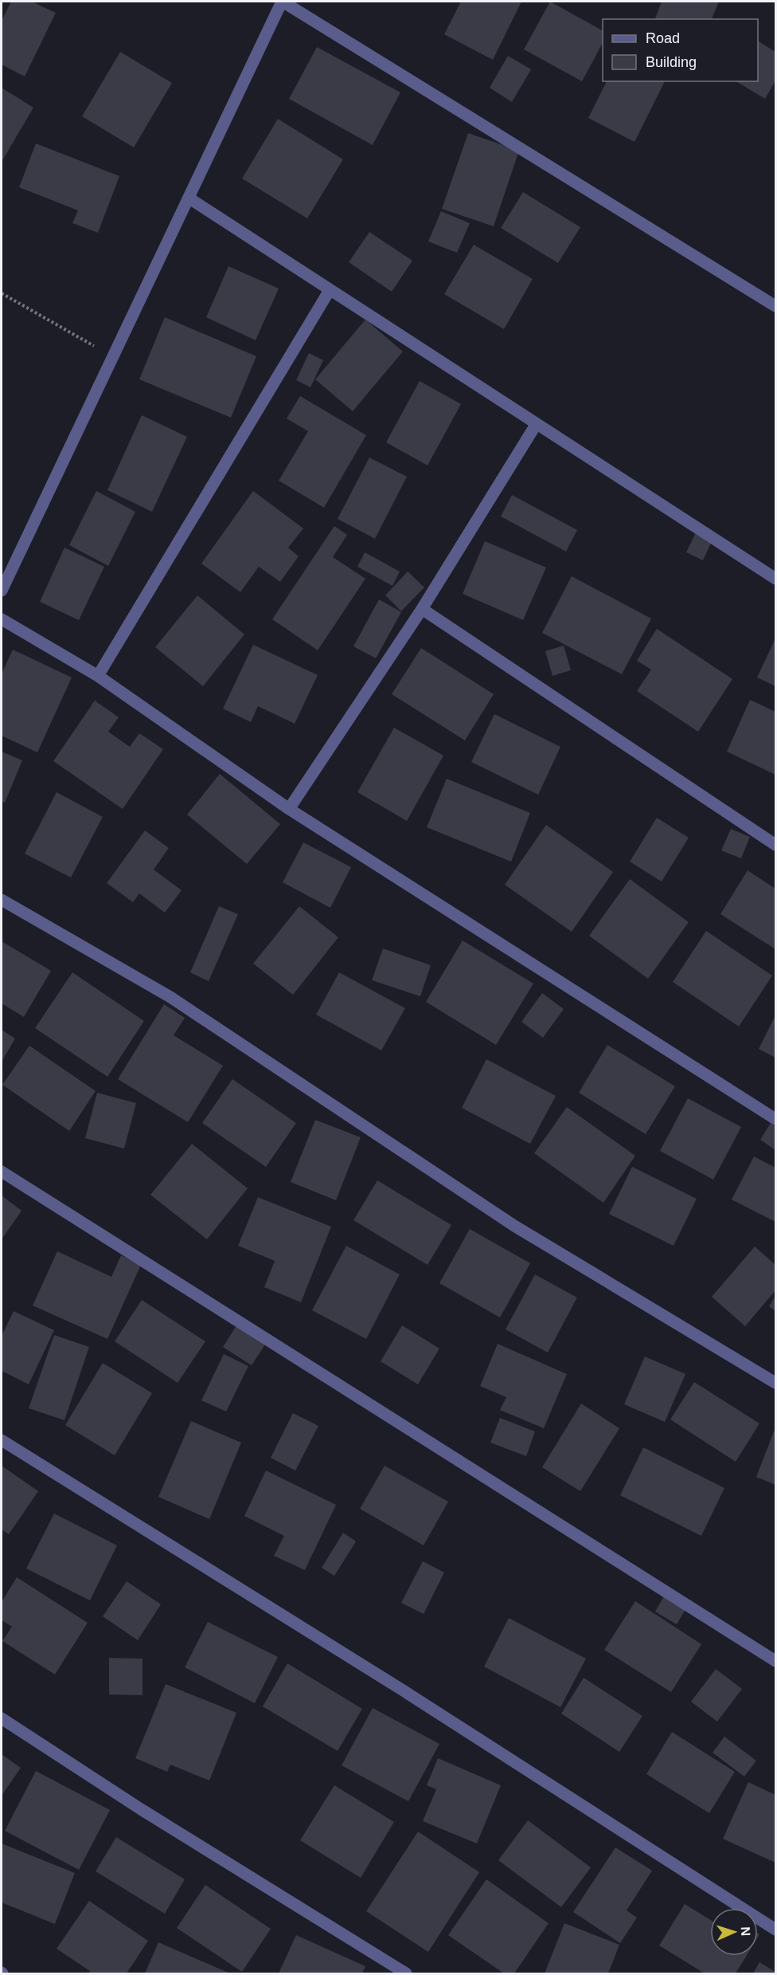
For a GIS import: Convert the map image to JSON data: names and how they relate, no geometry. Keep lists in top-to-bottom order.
{
  "legend": ["Road", "Building"],
  "north": "right"
}
